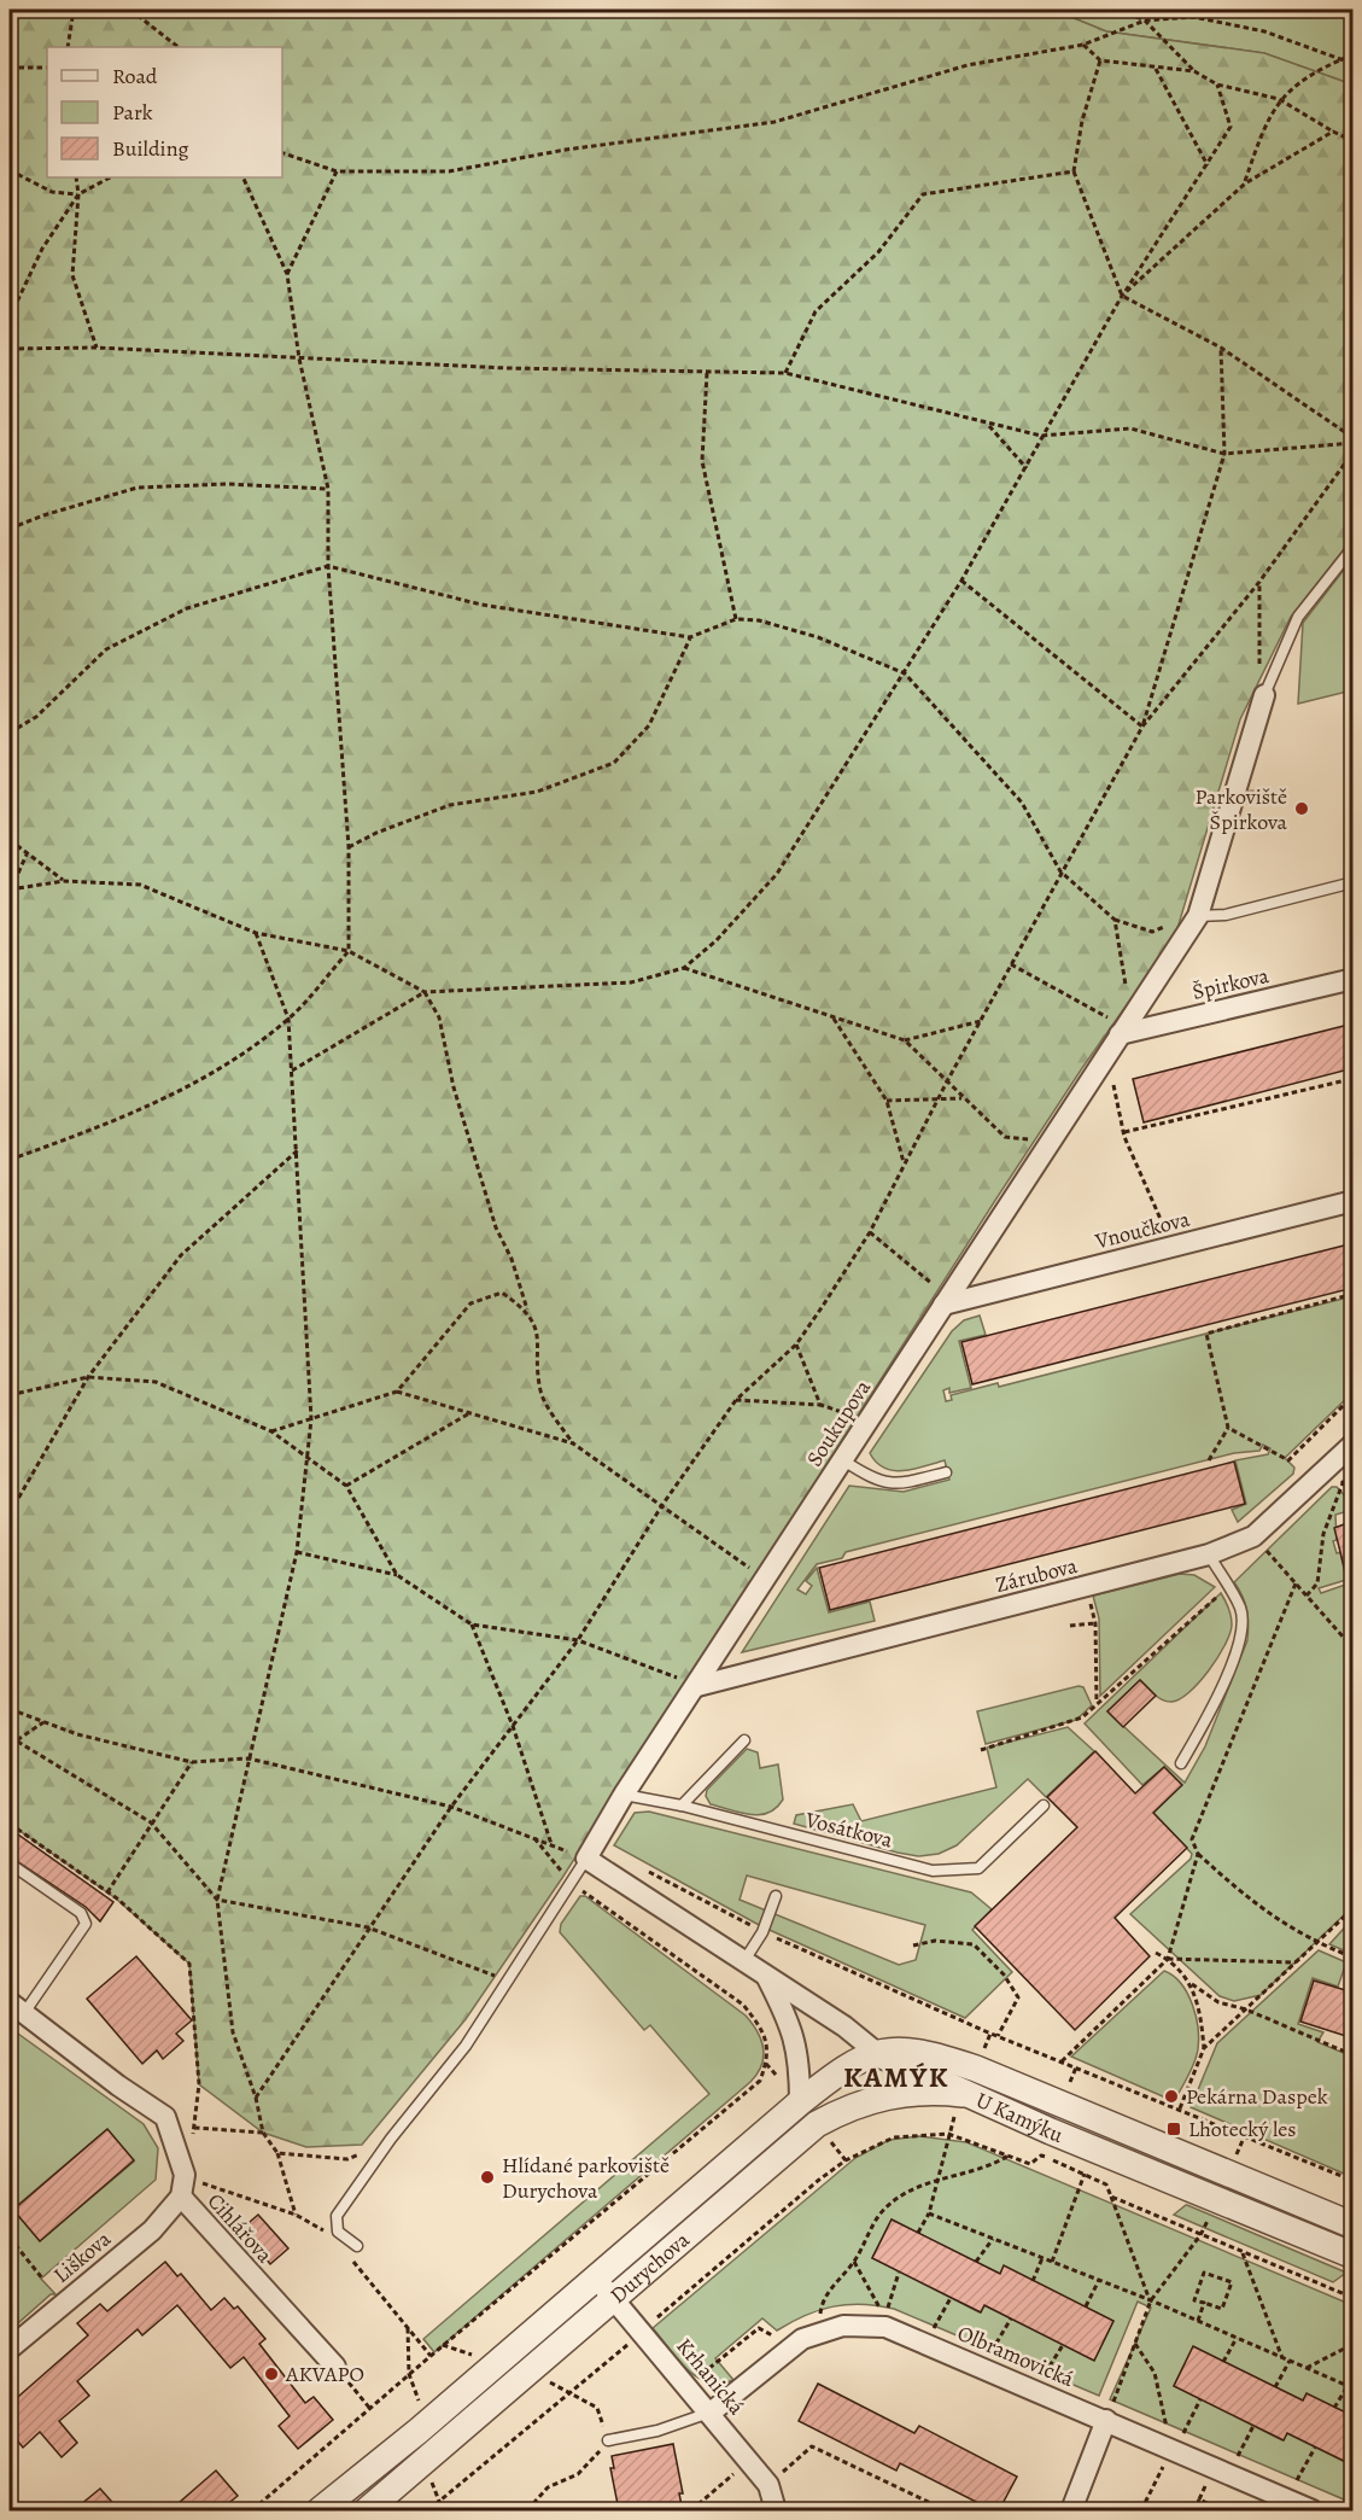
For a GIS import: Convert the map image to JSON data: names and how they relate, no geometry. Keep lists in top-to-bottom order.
{
  "streets": {
    "street": [
      "Špirkova",
      "Vnoučkova",
      "Soukupova",
      "Zárubova",
      "U Kamýku",
      "Cihlářova",
      "Liškova",
      "Durychova",
      "Olbramovická",
      "Krhanická"
    ],
    "lane": ["Vosátkova"]
  },
  "crossings": [
    ["Špirkova", "Soukupova"],
    ["Vnoučkova", "Soukupova"],
    ["Soukupova", "Zárubova"],
    ["Soukupova", "Vosátkova"],
    ["U Kamýku", "Durychova"],
    ["Cihlářova", "Liškova"],
    ["Durychova", "Krhanická"],
    ["Olbramovická", "Krhanická"]
  ],
  "districts": ["KAMÝK"],
  "places": {
    "other": [
      "Parkoviště Špirkova",
      "Pekárna Daspek",
      "Hlídané parkoviště Durychova",
      "AKVAPO"
    ],
    "transit": ["Lhotecký les"]
  },
  "legend": ["Road", "Park", "Building"]
}
